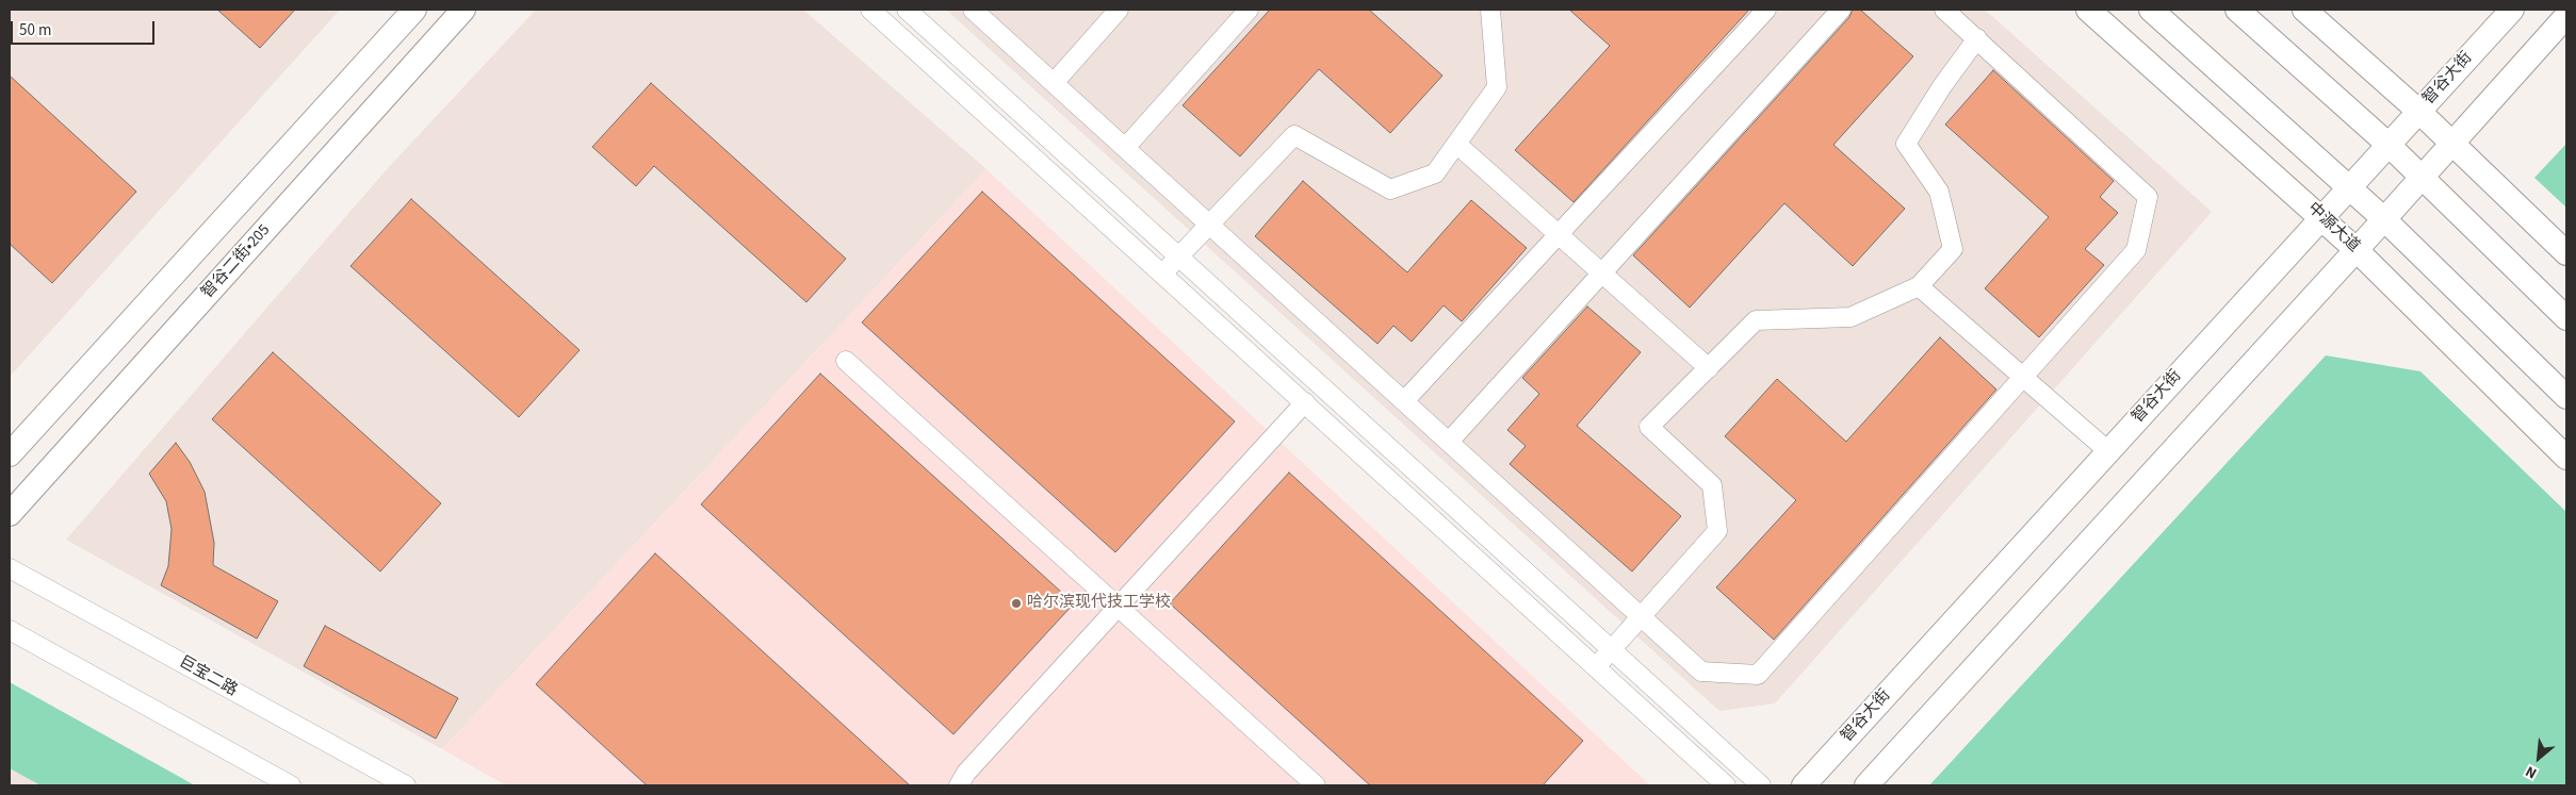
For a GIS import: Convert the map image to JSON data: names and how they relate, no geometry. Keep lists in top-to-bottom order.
{
  "streets": {
    "main road": ["智谷大街", "中源大道", "智谷二街•205"],
    "street": ["巨宝二路"]
  },
  "crossings": [
    ["智谷大街", "中源大道"]
  ],
  "places": ["哈尔滨现代技工学校"],
  "scale_bar": "50 m",
  "north": "bottom left"
}
